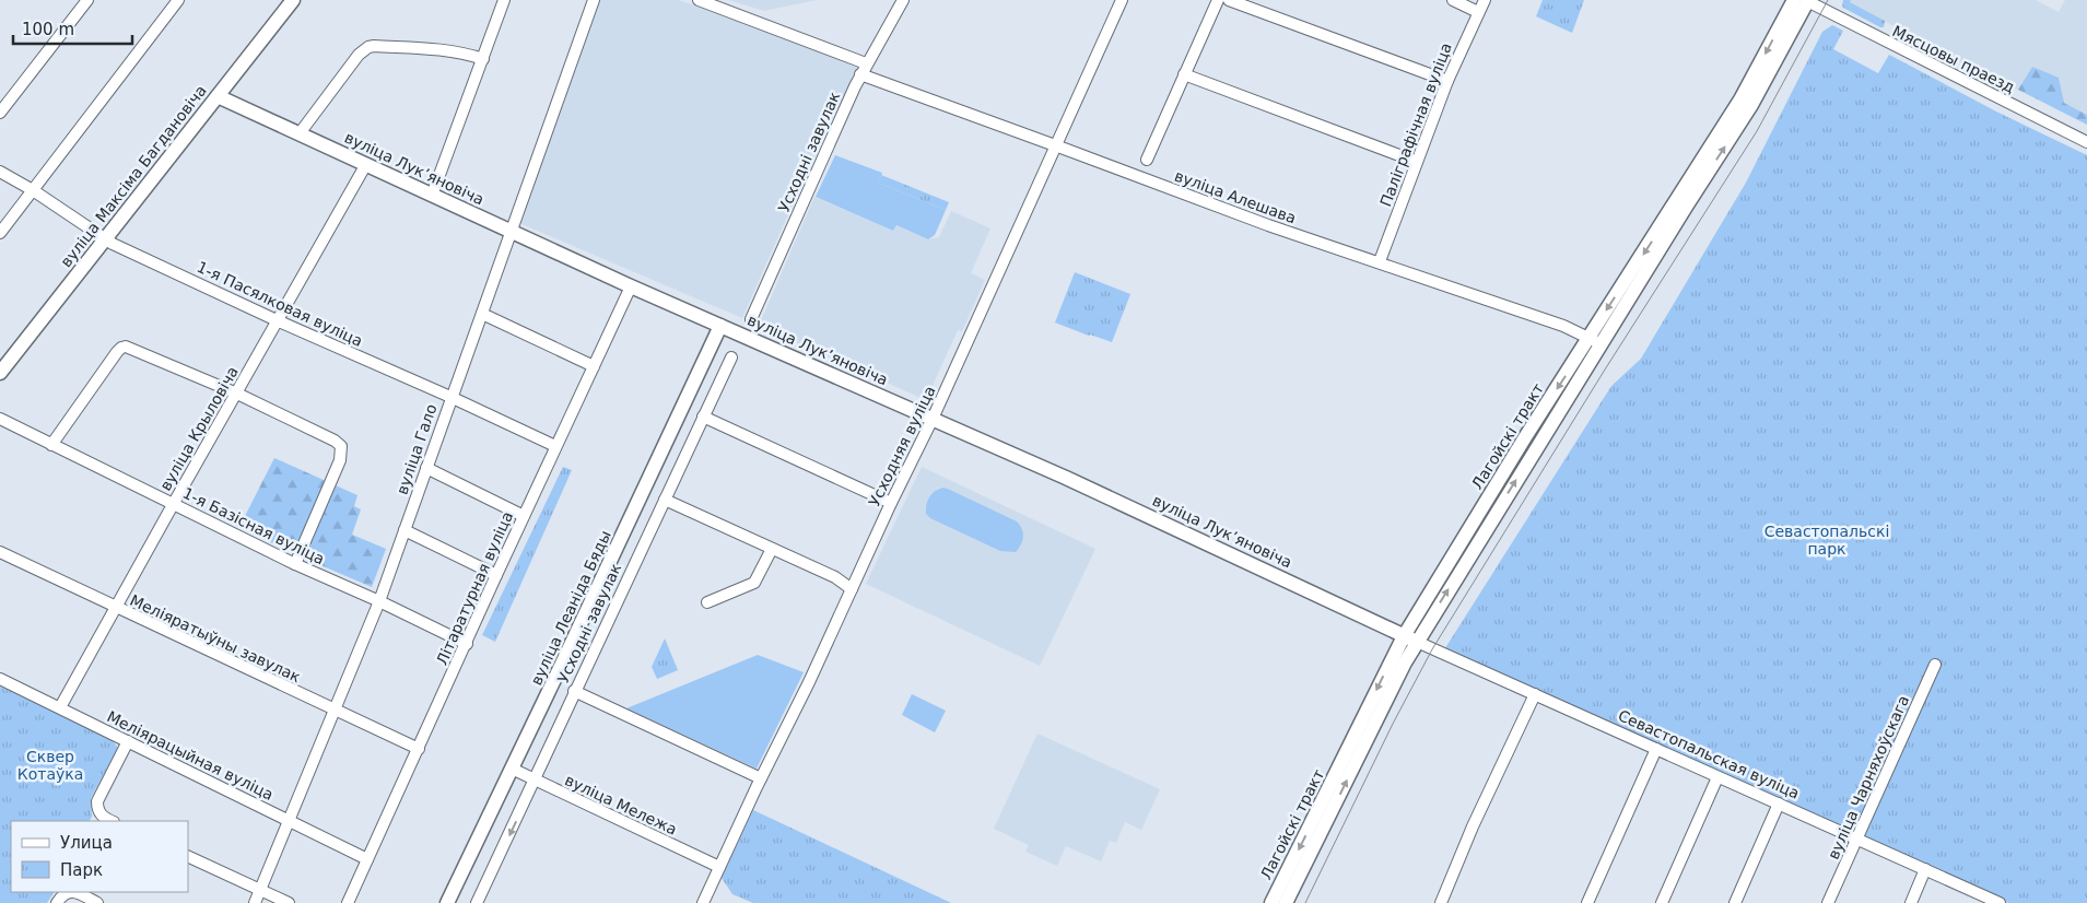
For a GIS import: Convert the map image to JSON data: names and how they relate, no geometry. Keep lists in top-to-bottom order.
{
  "streets": {
    "main road": [
      "вуліца Лукʼяновіча",
      "вуліца Максіма Багдановіча",
      "Лагойскі тракт",
      "вуліца Леаніда Бяды",
      "Севастопальская вуліца"
    ],
    "street": [
      "Мясцовы праезд",
      "Паліграфічная вуліца",
      "Усходні завулак",
      "вуліца Алешава",
      "1-я Пасялковая вуліца",
      "вуліца Крыловіча",
      "Усходняя вуліца",
      "вуліца Гало",
      "1-я Базісная вуліца",
      "Літаратурная вуліца",
      "Меліяратыўны завулак",
      "Меліярацыйная вуліца",
      "вуліца Чарняхоўскага",
      "вуліца Мележа"
    ]
  },
  "crossings": [
    ["Мясцовы праезд", "Лагойскі тракт"],
    ["Паліграфічная вуліца", "вуліца Алешава"],
    ["Усходні завулак", "вуліца Алешава"],
    ["Усходні завулак", "вуліца Мележа"],
    ["вуліца Лукʼяновіча", "вуліца Максіма Багдановіча"],
    ["вуліца Лукʼяновіча", "вуліца Крыловіча"],
    ["вуліца Лукʼяновіча", "Лагойскі тракт"],
    ["вуліца Лукʼяновіча", "Усходняя вуліца"],
    ["вуліца Лукʼяновіча", "вуліца Гало"],
    ["вуліца Лукʼяновіча", "Літаратурная вуліца"],
    ["вуліца Лукʼяновіча", "вуліца Леаніда Бяды"],
    ["вуліца Лукʼяновіча", "Севастопальская вуліца"],
    ["вуліца Максіма Багдановіча", "1-я Пасялковая вуліца"],
    ["вуліца Алешава", "Лагойскі тракт"],
    ["вуліца Алешава", "Усходняя вуліца"],
    ["1-я Пасялковая вуліца", "вуліца Крыловіча"],
    ["1-я Пасялковая вуліца", "вуліца Гало"],
    ["1-я Пасялковая вуліца", "Літаратурная вуліца"],
    ["вуліца Крыловіча", "1-я Базісная вуліца"],
    ["вуліца Крыловіча", "Меліяратыўны завулак"],
    ["вуліца Крыловіча", "Меліярацыйная вуліца"],
    ["Лагойскі тракт", "Севастопальская вуліца"],
    ["Усходняя вуліца", "вуліца Мележа"],
    ["вуліца Гало", "1-я Базісная вуліца"],
    ["вуліца Гало", "Меліяратыўны завулак"],
    ["вуліца Гало", "Меліярацыйная вуліца"],
    ["1-я Базісная вуліца", "Літаратурная вуліца"],
    ["Літаратурная вуліца", "Меліяратыўны завулак"],
    ["Літаратурная вуліца", "Меліярацыйная вуліца"],
    ["вуліца Леаніда Бяды", "вуліца Мележа"],
    ["Севастопальская вуліца", "вуліца Чарняхоўскага"]
  ],
  "parks": ["Севастопальскі парк", "Сквер Котаўка"],
  "legend": ["Улица", "Парк"],
  "scale_bar": "100 m"
}
